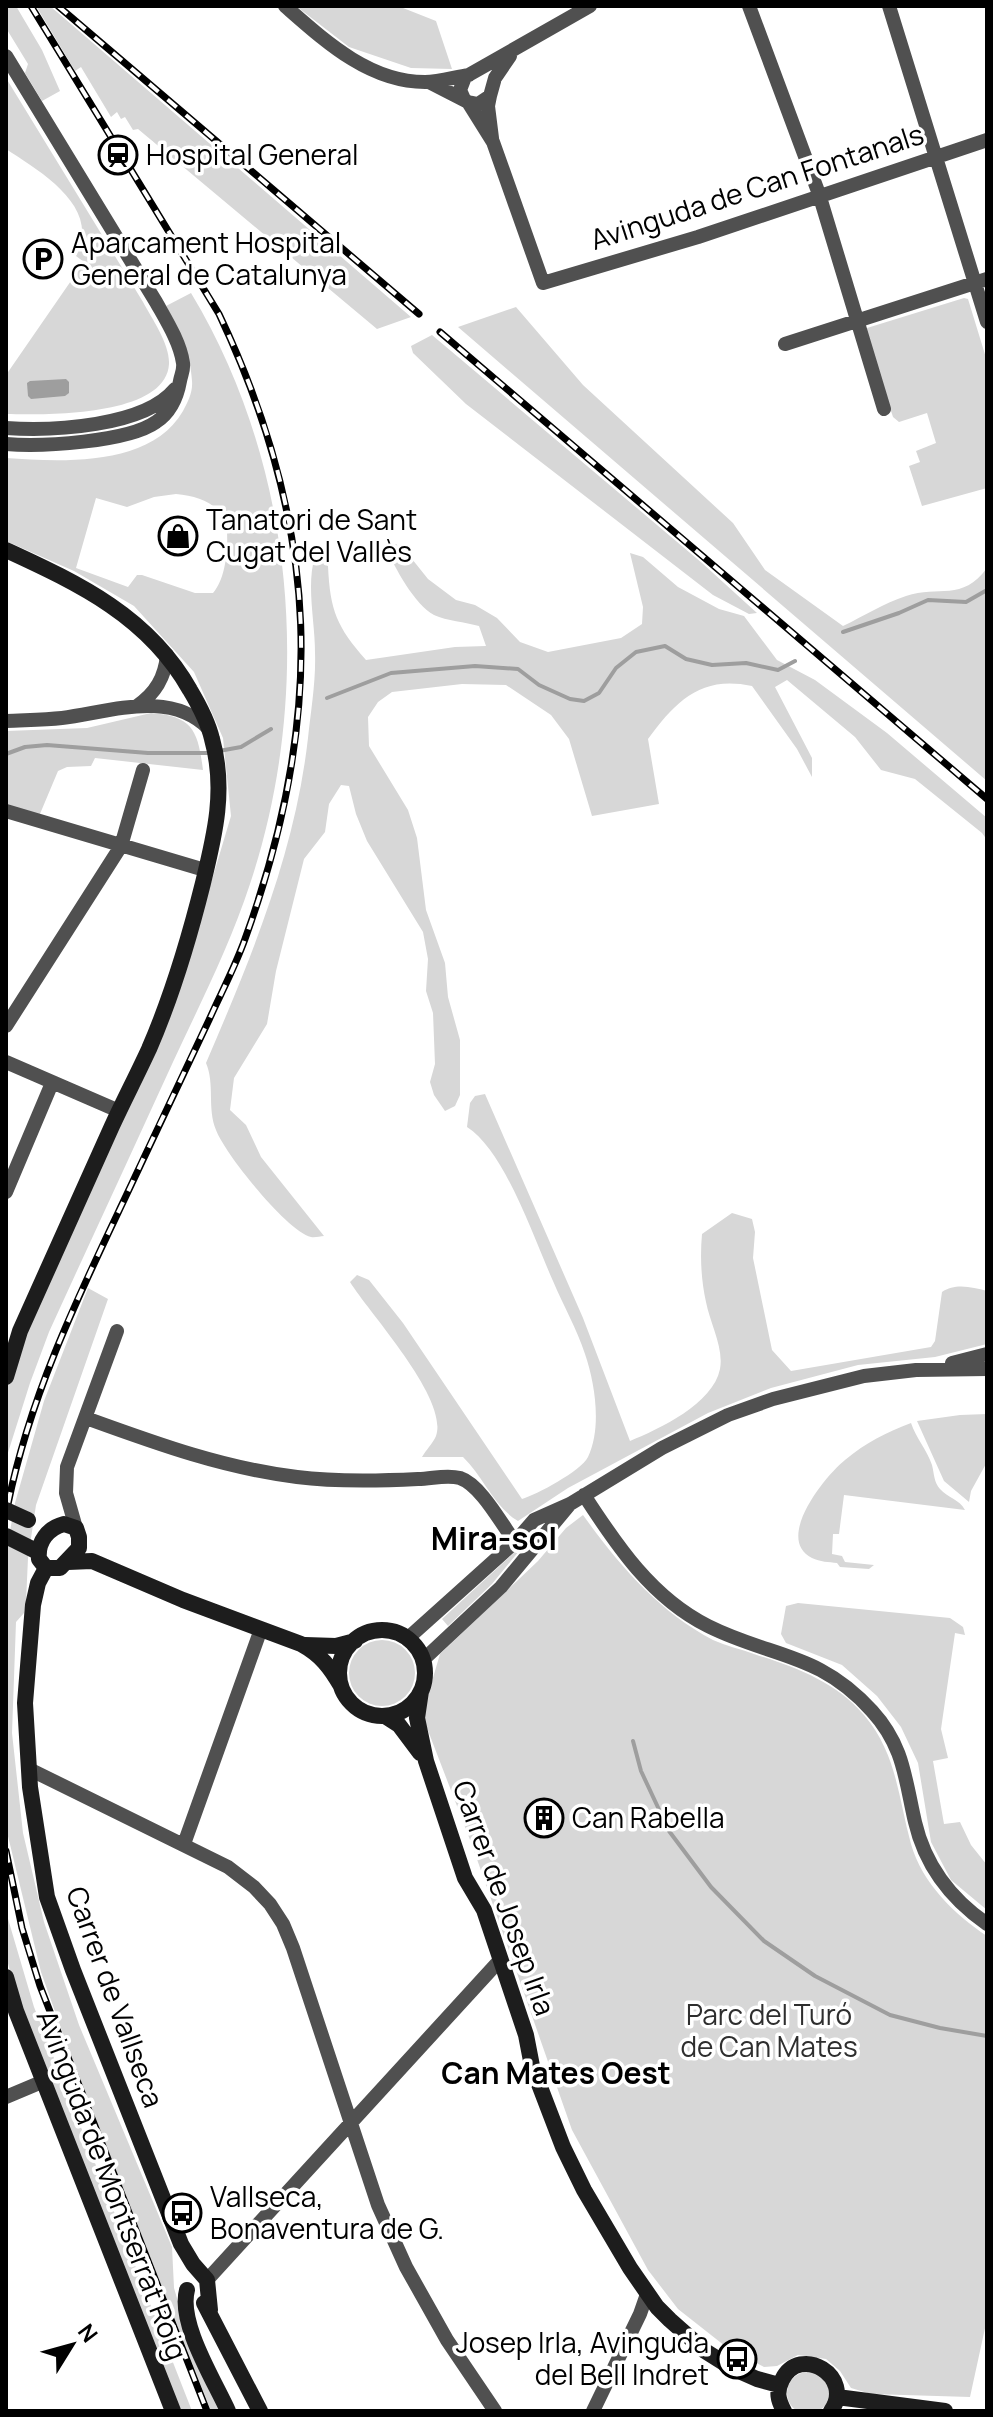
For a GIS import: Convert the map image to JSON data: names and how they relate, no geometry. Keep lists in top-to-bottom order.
{
  "streets": {
    "street": [
      "Avinguda de Can Fontanals",
      "Carrer de Josep Irla",
      "Carrer de Vallseca",
      "Avinguda de Montserrat Roig"
    ]
  },
  "districts": ["Mira-sol", "Can Mates Oest"],
  "parks": ["Parc del Turó de Can Mates"],
  "places": {
    "station": ["Hospital General"],
    "parking": ["Aparcament Hospital General de Catalunya"],
    "shop": ["Tanatori de Sant Cugat del Vallès"],
    "building": ["Can Rabella"],
    "bus stop": ["Vallseca, Bonaventura de G.", "Josep Irla, Avinguda del Bell Indret"]
  },
  "north": "top right"
}
